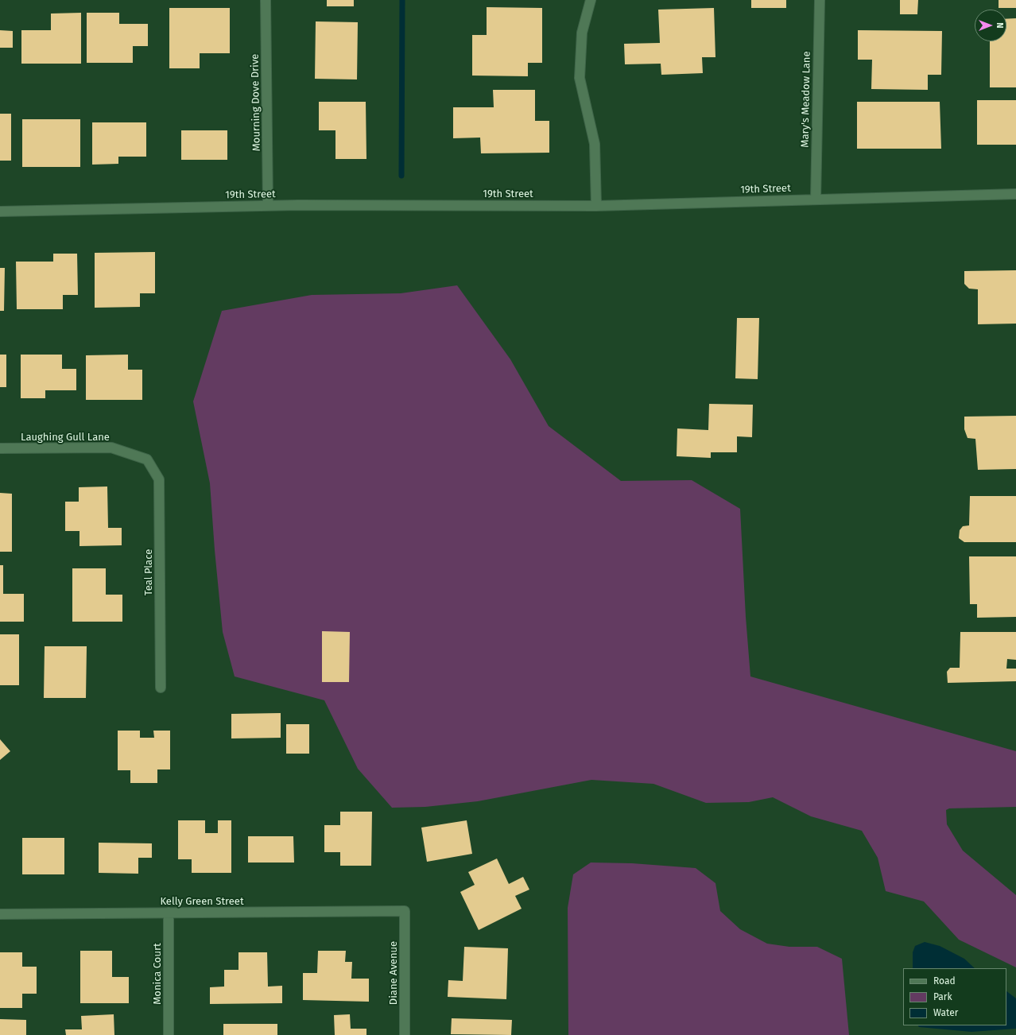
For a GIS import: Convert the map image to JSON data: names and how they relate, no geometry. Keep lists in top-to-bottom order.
{
  "streets": {
    "street": [
      "Mary's Meadow Lane",
      "Mourning Dove Drive",
      "19th Street",
      "Laughing Gull Lane",
      "Teal Place",
      "Kelly Green Street",
      "Diane Avenue",
      "Monica Court"
    ]
  },
  "crossings": [
    ["Mary's Meadow Lane", "19th Street"],
    ["Mourning Dove Drive", "19th Street"],
    ["Laughing Gull Lane", "Teal Place"],
    ["Kelly Green Street", "Diane Avenue"],
    ["Kelly Green Street", "Monica Court"]
  ],
  "legend": ["Road", "Park", "Water"],
  "north": "right"
}
